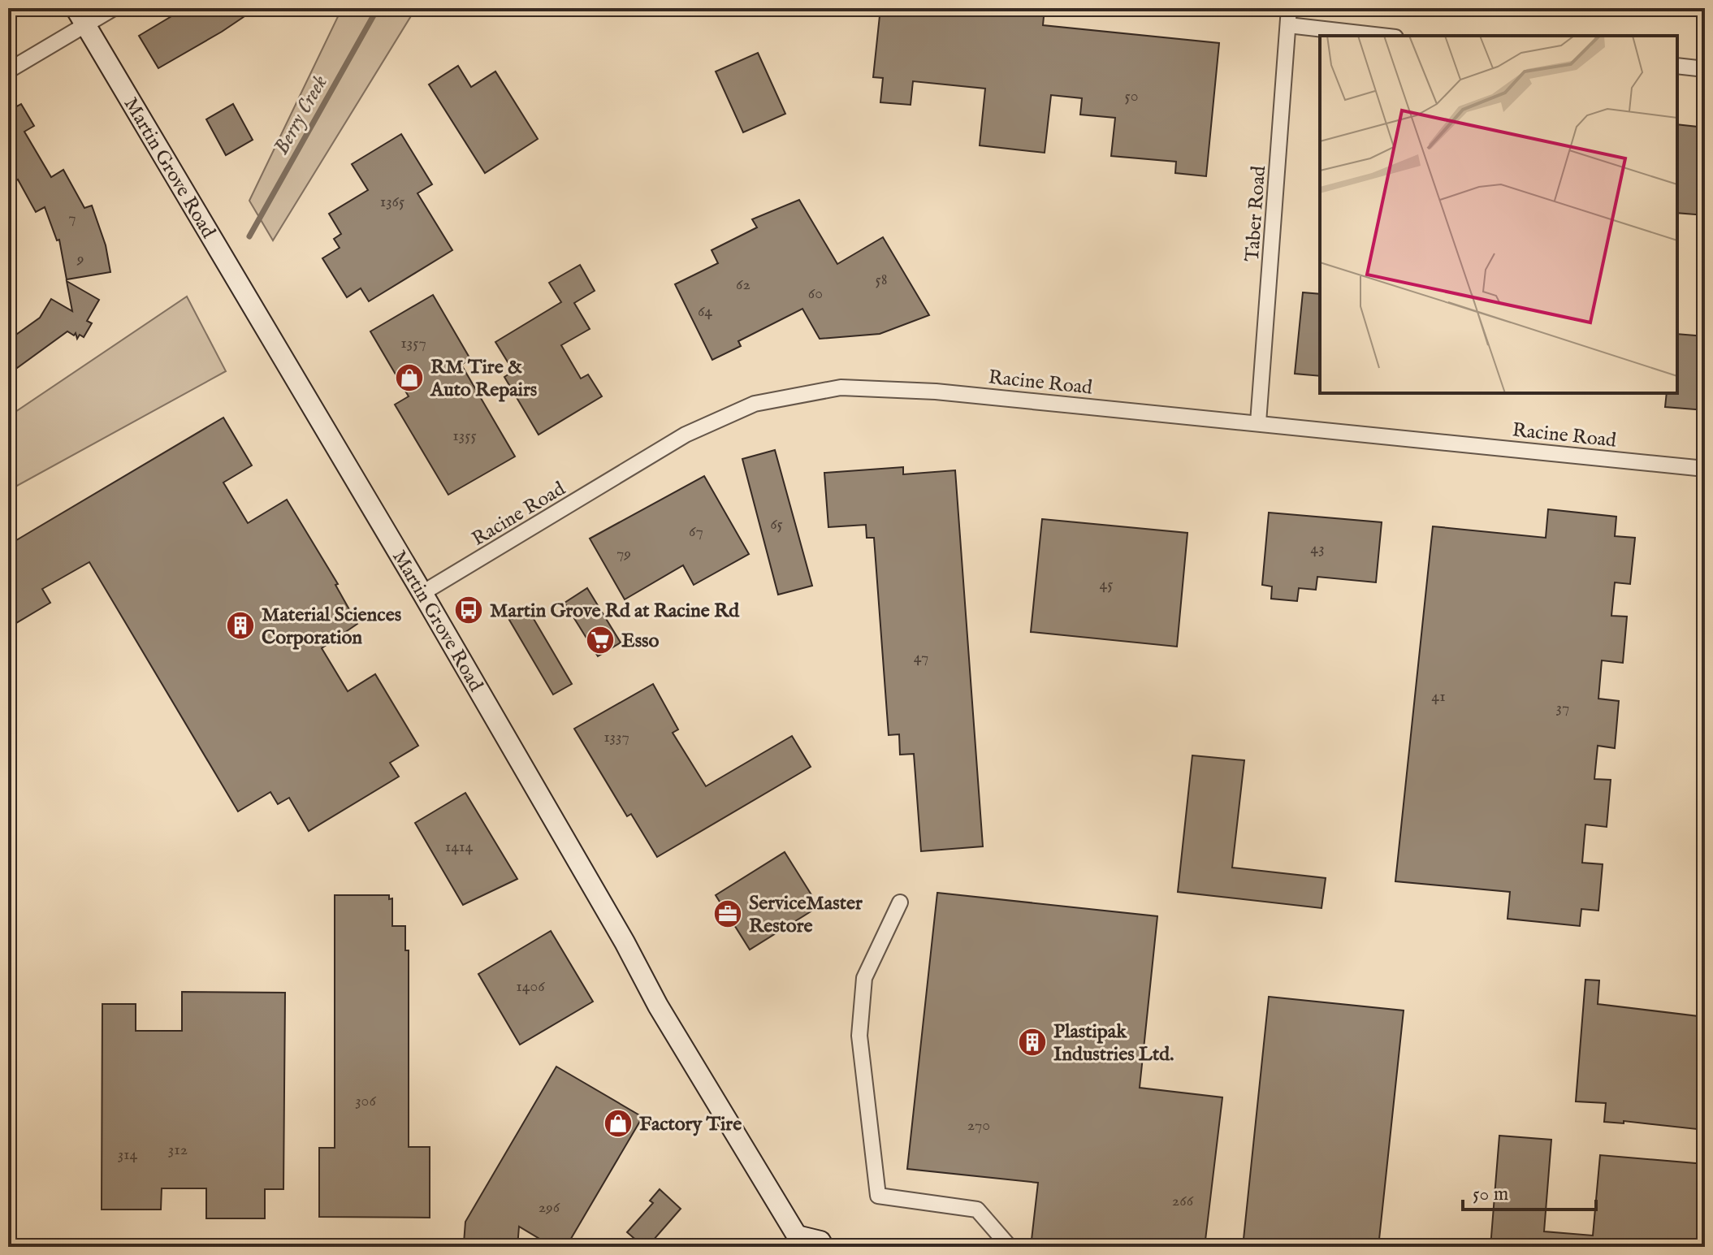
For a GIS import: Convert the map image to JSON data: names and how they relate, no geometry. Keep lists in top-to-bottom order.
{
  "streets": {
    "main road": ["Martin Grove Road"],
    "street": ["Taber Road", "Racine Road"]
  },
  "crossings": [
    ["Martin Grove Road", "Racine Road"],
    ["Taber Road", "Racine Road"]
  ],
  "water": ["Berry Creek"],
  "places": {
    "shop": ["RM Tire & Auto Repairs", "Factory Tire"],
    "bus stop": ["Martin Grove Rd at Racine Rd"],
    "building": ["Material Sciences Corporation", "Plastipak Industries Ltd."],
    "supermarket": ["Esso"],
    "office": ["ServiceMaster Restore"]
  },
  "house_numbers": [
    "50",
    "1365",
    "7",
    "9",
    "58",
    "62",
    "60",
    "64",
    "1357",
    "1355",
    "65",
    "67",
    "43",
    "79",
    "45",
    "47",
    "41",
    "37",
    "1337",
    "1414",
    "1406",
    "306",
    "270",
    "312",
    "314",
    "266",
    "296"
  ],
  "scale_bar": "50 m"
}
